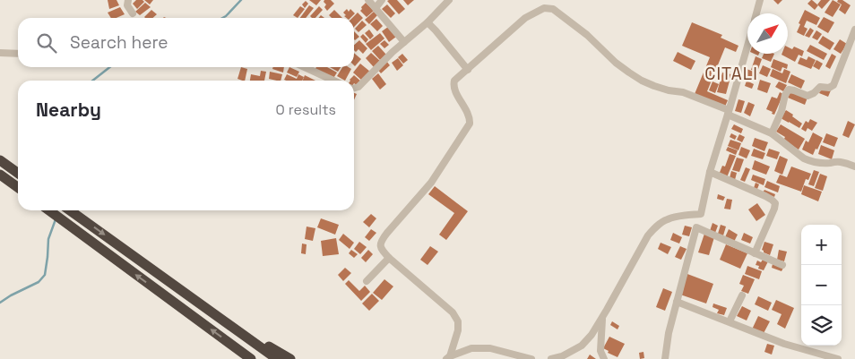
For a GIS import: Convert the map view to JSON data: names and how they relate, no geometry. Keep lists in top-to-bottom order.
{
  "districts": ["CITALI"],
  "north": "top right",
  "page": {
    "search": "Search here",
    "heading": ["Nearby", "0 results"],
    "map_buttons": ["+", "−"]
  }
}
